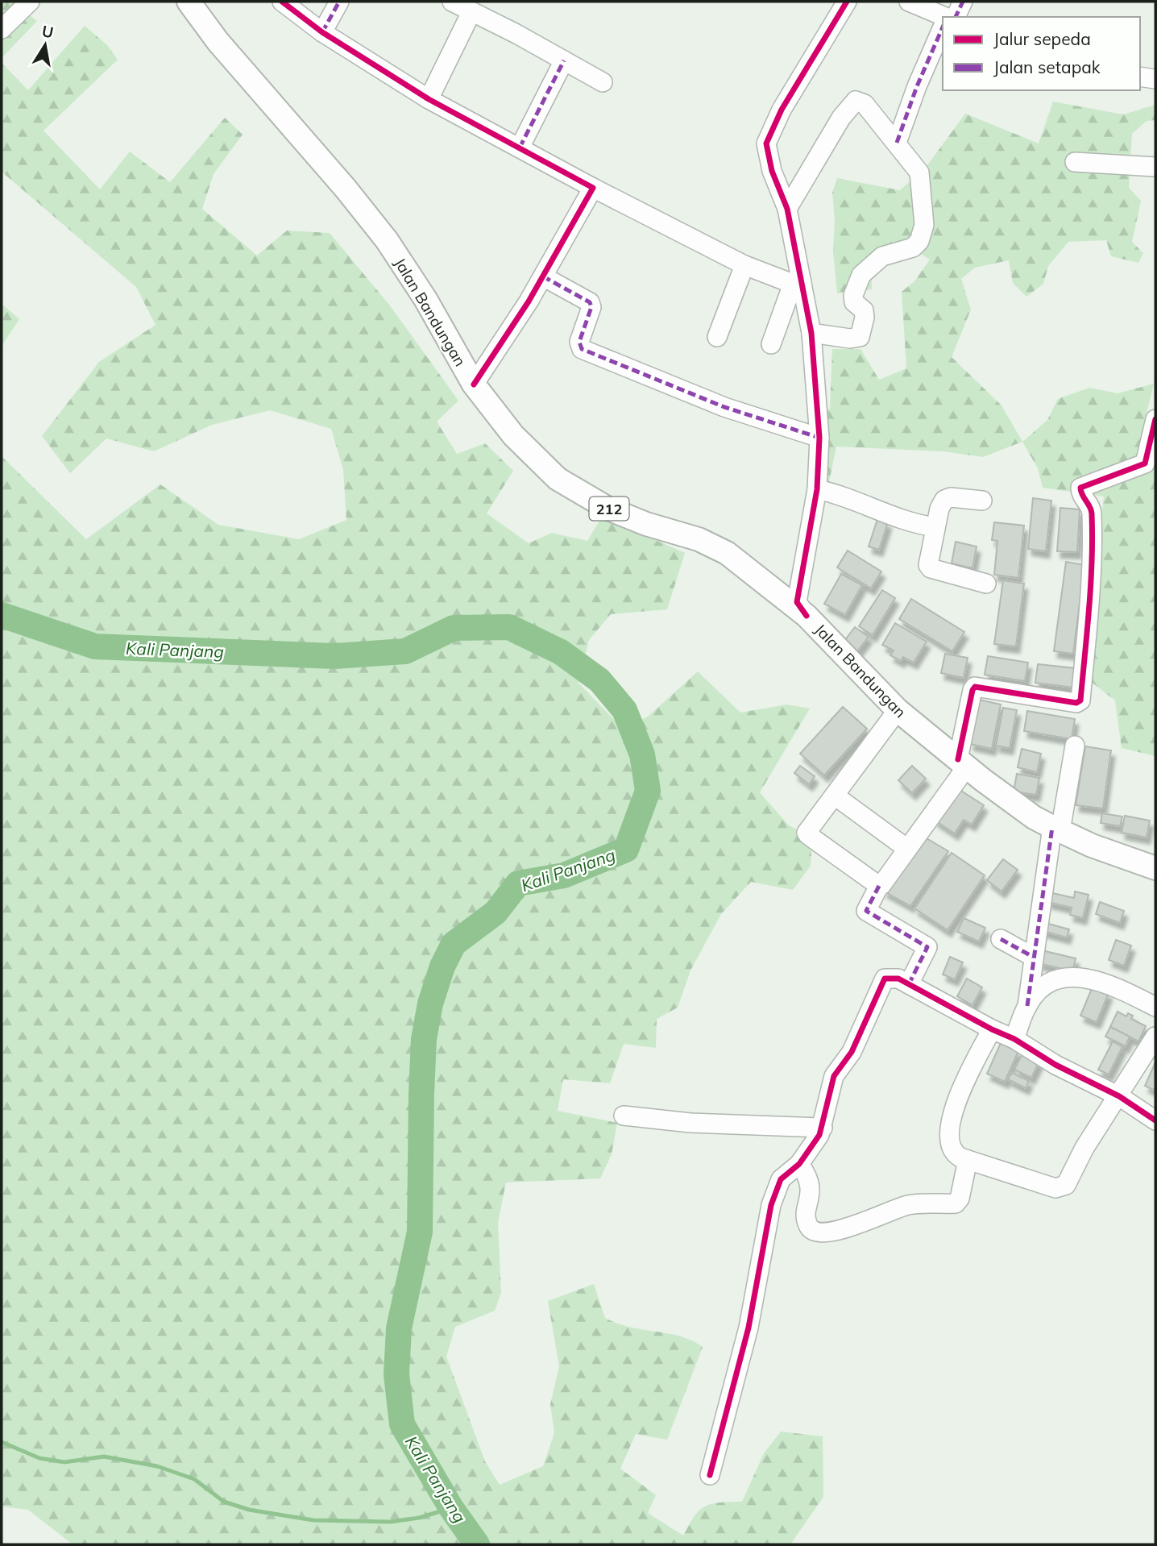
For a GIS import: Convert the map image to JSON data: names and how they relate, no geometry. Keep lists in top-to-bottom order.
{
  "streets": {
    "main road": ["Jalan Bandungan", "212"]
  },
  "water": ["Kali Panjang"],
  "legend": ["Jalur sepeda", "Jalan setapak"],
  "north": "top"
}
